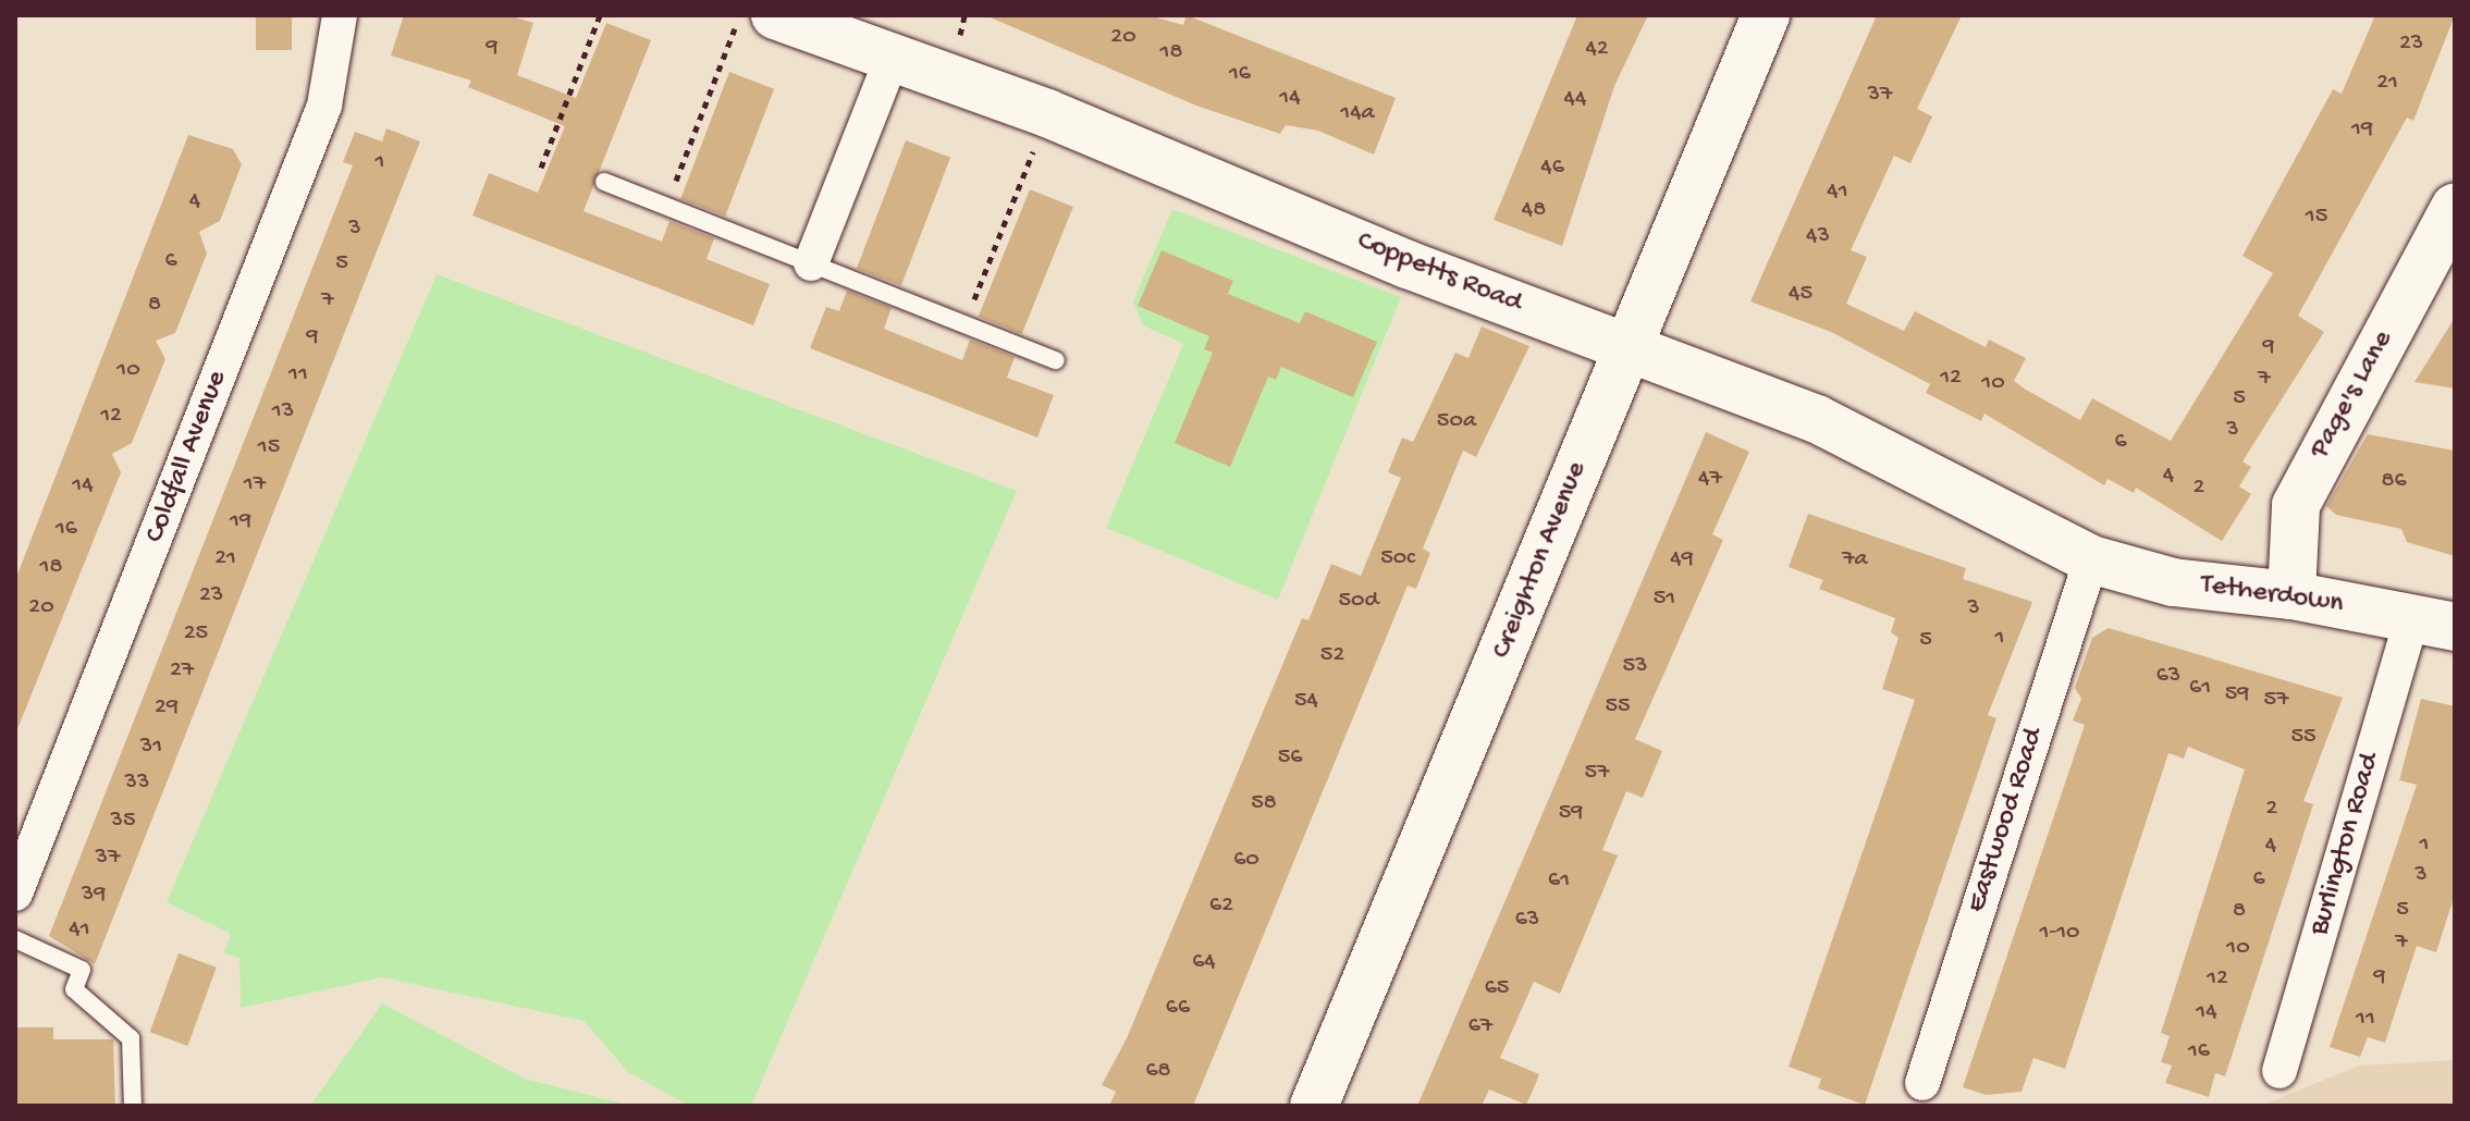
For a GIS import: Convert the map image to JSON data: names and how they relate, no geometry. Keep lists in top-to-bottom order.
{
  "streets": {
    "street": [
      "Coppetts Road",
      "Page's Lane",
      "Coldfall Avenue",
      "Creighton Avenue",
      "Tetherdown",
      "Eastwood Road",
      "Burlington Road"
    ]
  },
  "crossings": [
    ["Coppetts Road", "Creighton Avenue"],
    ["Coppetts Road", "Tetherdown"],
    ["Coppetts Road", "Eastwood Road"],
    ["Page's Lane", "Tetherdown"],
    ["Tetherdown", "Eastwood Road"],
    ["Tetherdown", "Burlington Road"]
  ],
  "house_numbers": [
    "20",
    "23",
    "9",
    "42",
    "18",
    "16",
    "21",
    "37",
    "14",
    "44",
    "14a",
    "19",
    "1",
    "46",
    "41",
    "4",
    "48",
    "15",
    "3",
    "43",
    "6",
    "5",
    "45",
    "7",
    "8",
    "9",
    "9",
    "10",
    "11",
    "12",
    "7",
    "10",
    "5",
    "13",
    "12",
    "50a",
    "3",
    "6",
    "15",
    "4",
    "47",
    "86",
    "17",
    "14",
    "2",
    "19",
    "16",
    "21",
    "50c",
    "49",
    "7a",
    "18",
    "23",
    "51",
    "50d",
    "20",
    "3",
    "25",
    "1",
    "5",
    "52",
    "53",
    "27",
    "63",
    "61",
    "59",
    "57",
    "54",
    "55",
    "29",
    "55",
    "31",
    "56",
    "57",
    "33",
    "58",
    "2",
    "59",
    "35",
    "1",
    "4",
    "37",
    "60",
    "3",
    "6",
    "61",
    "39",
    "62",
    "5",
    "8",
    "63",
    "41",
    "1-10",
    "7",
    "10",
    "64",
    "9",
    "12",
    "65",
    "66",
    "14",
    "11",
    "67",
    "16",
    "68"
  ]
}
